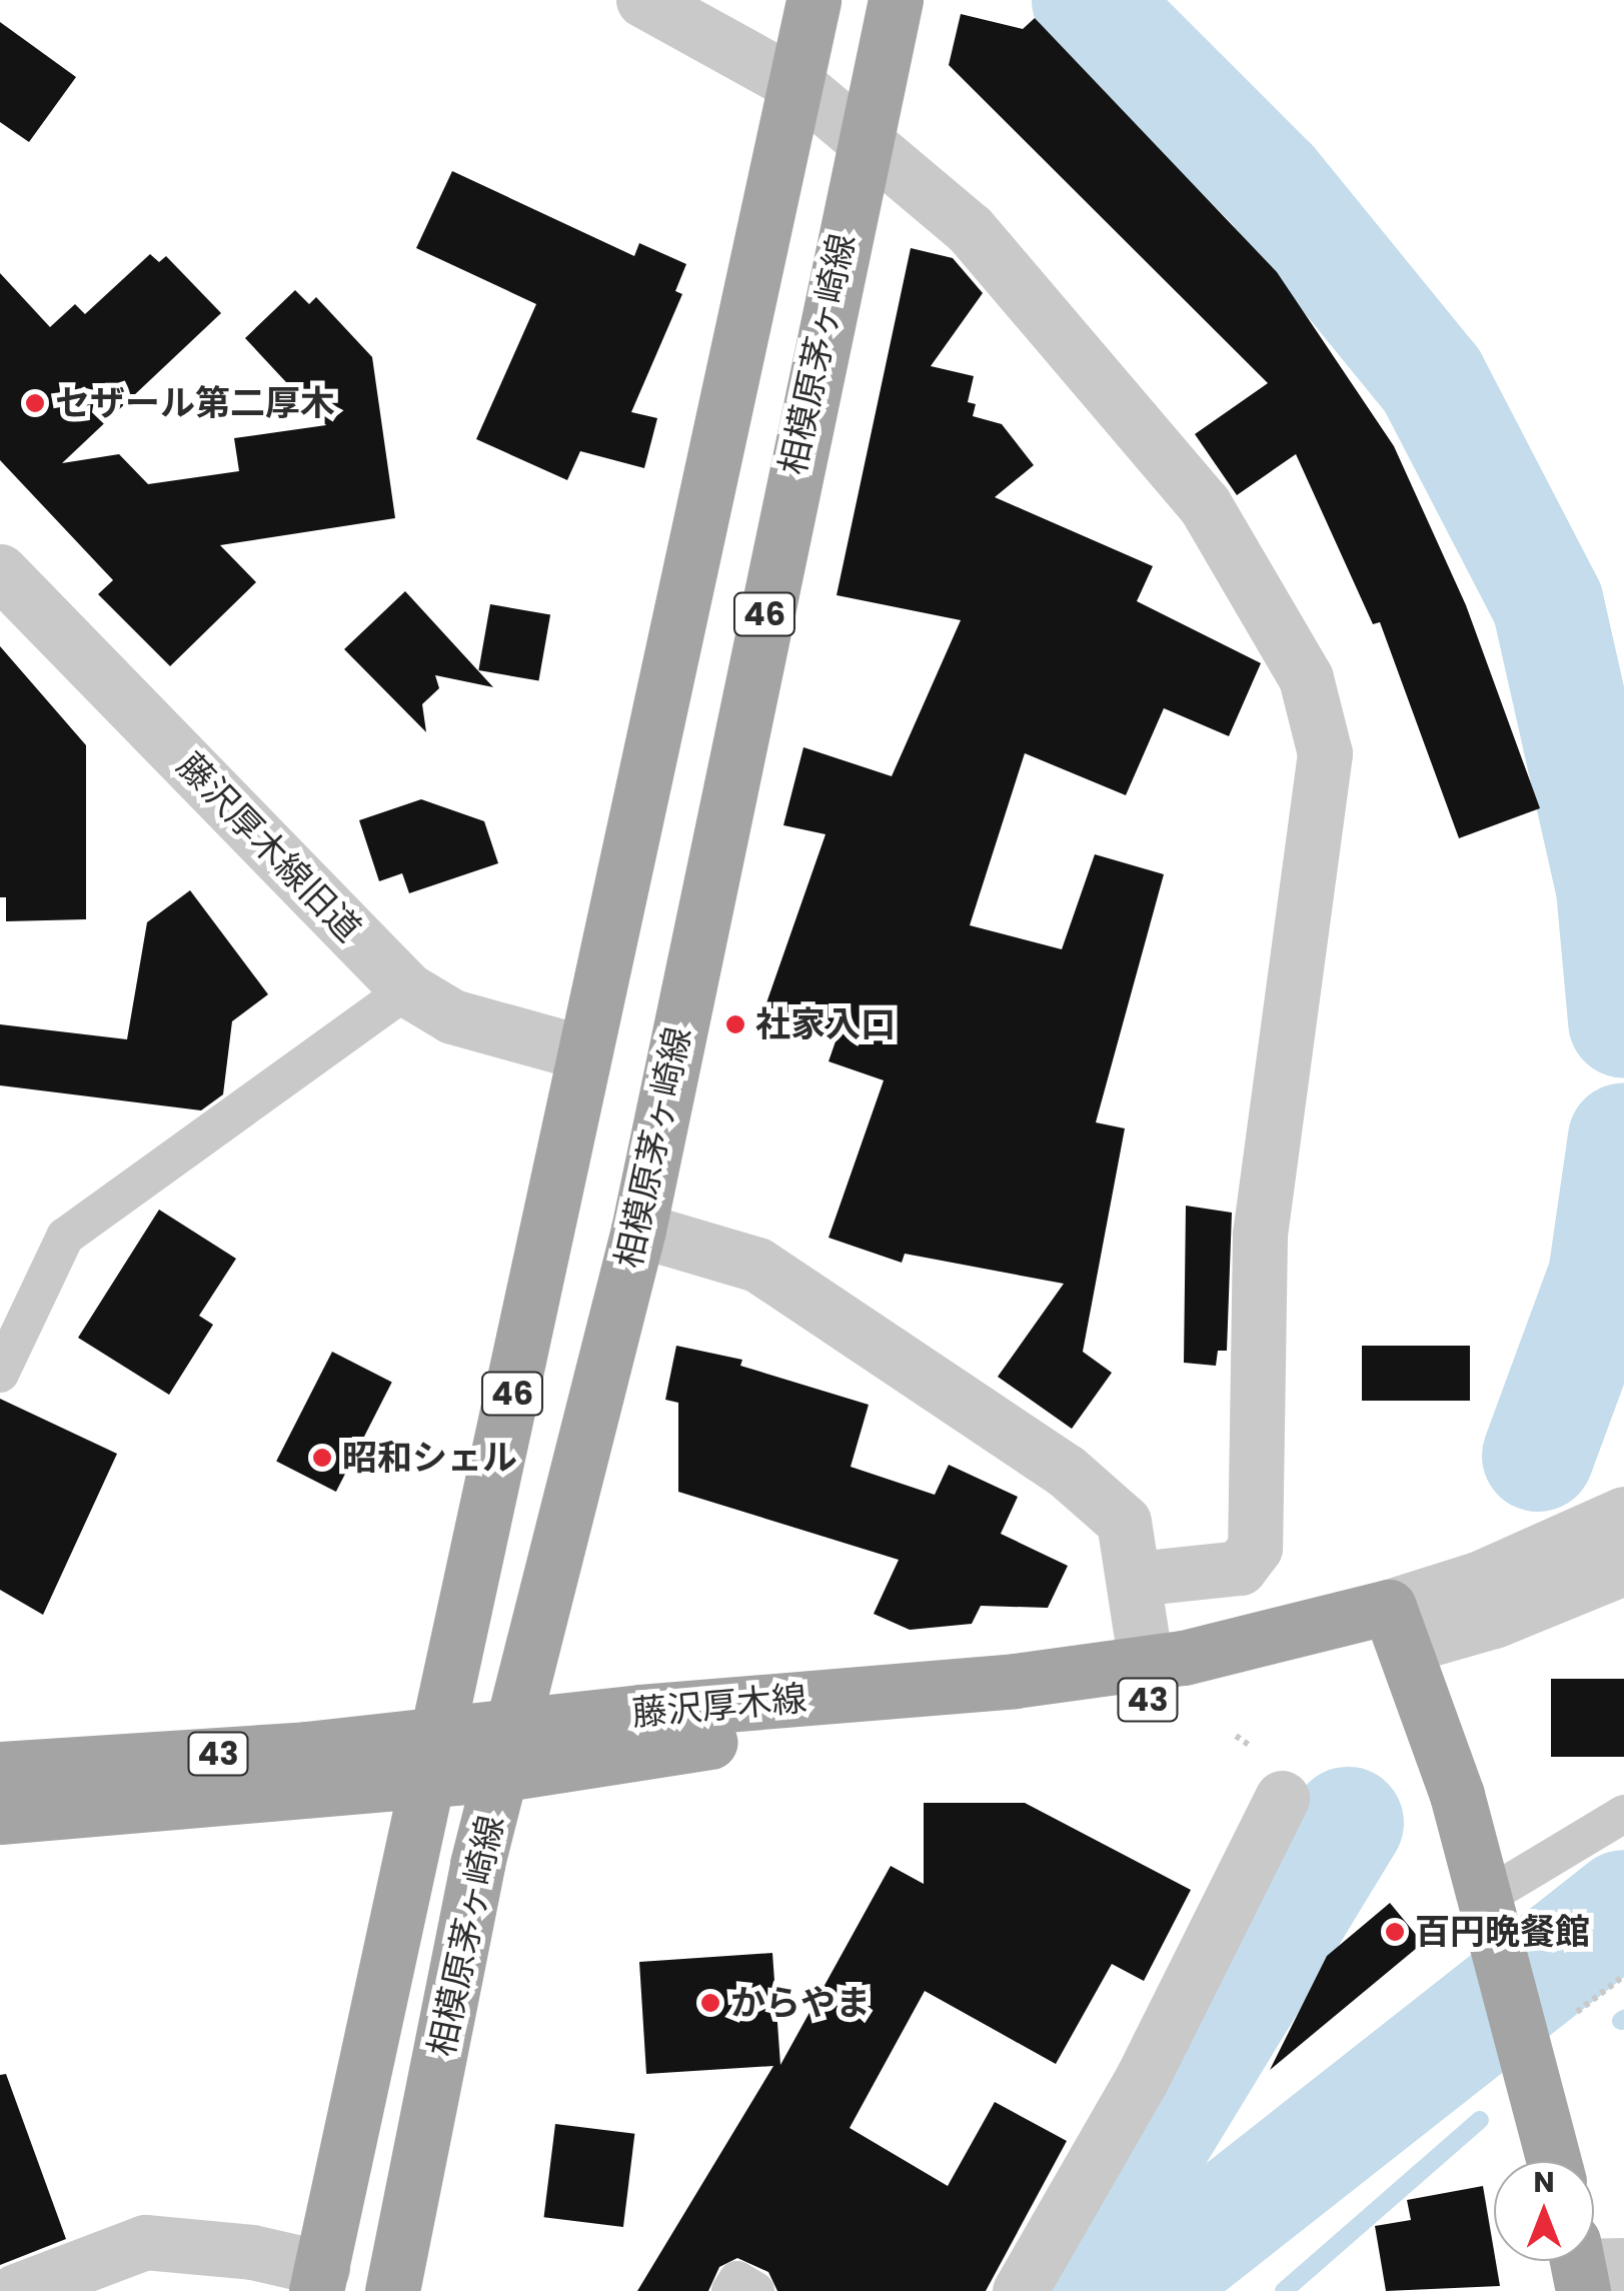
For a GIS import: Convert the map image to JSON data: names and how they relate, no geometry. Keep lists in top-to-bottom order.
{
  "streets": {
    "main road": [
      "相模原茅ヶ崎線",
      "46",
      "43",
      "藤沢厚木線"
    ],
    "street": ["藤沢厚木線旧道"]
  },
  "crossings": [
    ["相模原茅ヶ崎線", "藤沢厚木線旧道"],
    ["相模原茅ヶ崎線", "藤沢厚木線"]
  ],
  "places": [
    "セザール第二厚木",
    "社家入口",
    "昭和シェル",
    "百円晩餐館",
    "からやま"
  ],
  "north": "top"
}
